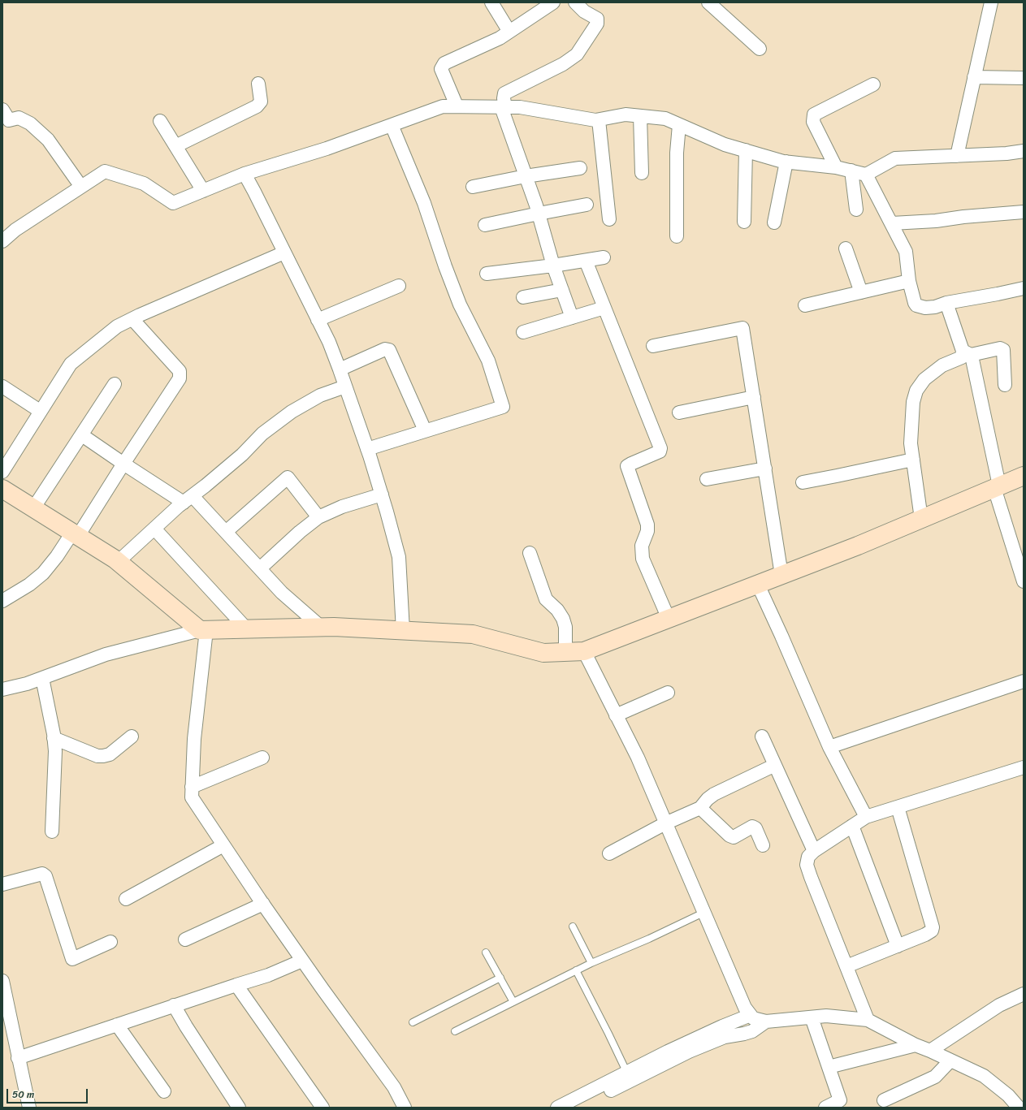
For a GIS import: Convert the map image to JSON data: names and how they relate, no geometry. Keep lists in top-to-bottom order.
{
  "scale_bar": "50 m"
}
